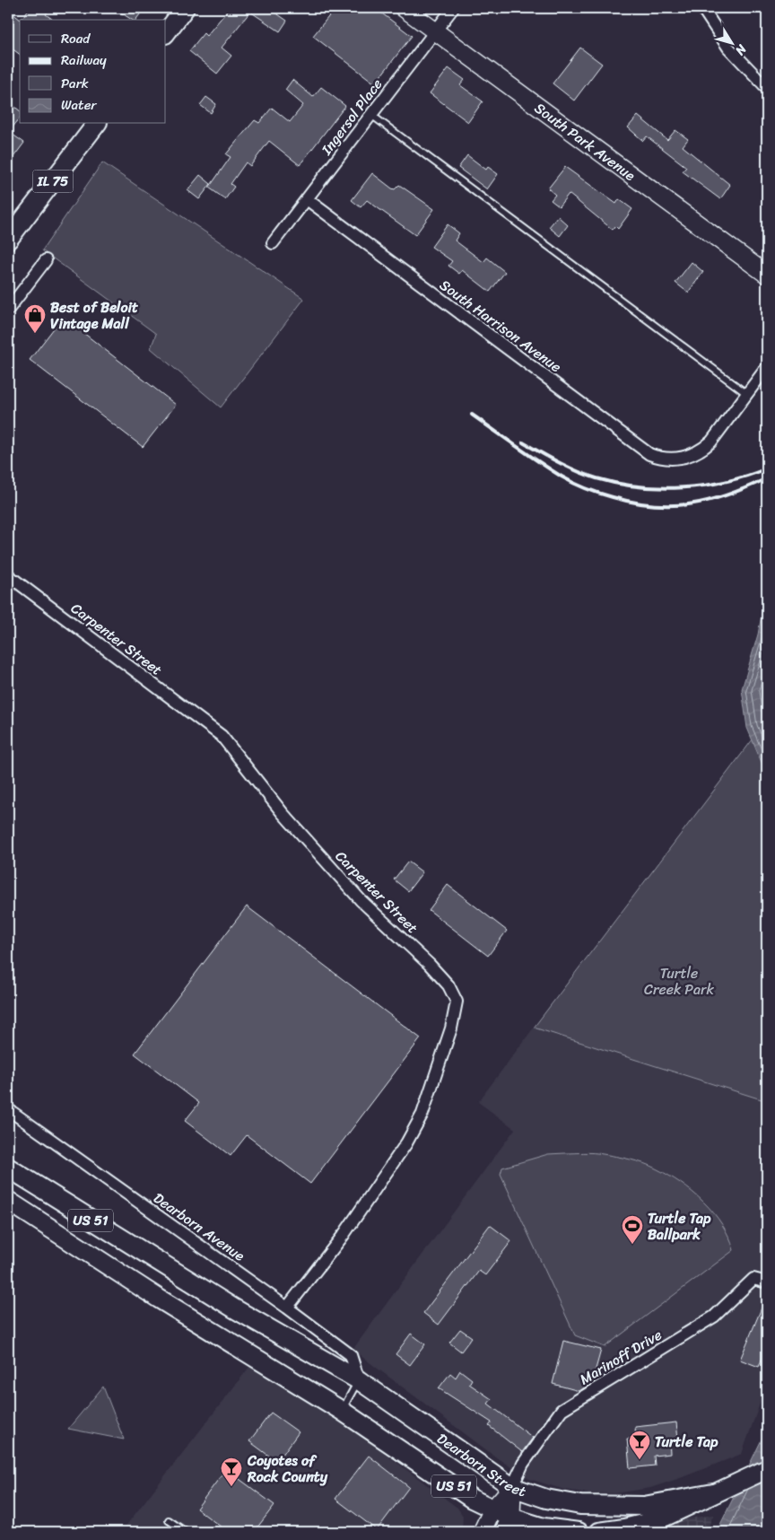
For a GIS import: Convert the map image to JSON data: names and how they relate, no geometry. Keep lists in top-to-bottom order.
{
  "streets": {
    "main road": ["IL 75", "US 51", "Dearborn Street"],
    "street": [
      "Ingersol Place",
      "South Park Avenue",
      "South Harrison Avenue",
      "Carpenter Street",
      "Dearborn Avenue",
      "Marinoff Drive"
    ]
  },
  "crossings": [
    ["Ingersol Place", "South Park Avenue"],
    ["Ingersol Place", "South Harrison Avenue"],
    ["Carpenter Street", "Dearborn Avenue"],
    ["US 51", "Dearborn Street"],
    ["Dearborn Avenue", "Dearborn Street"],
    ["Marinoff Drive", "Dearborn Street"]
  ],
  "parks": ["Turtle Creek Park"],
  "places": {
    "shop": ["Best of Beloit Vintage Mall"],
    "sports": ["Turtle Tap Ballpark"],
    "bar": ["Turtle Tap", "Coyotes of Rock County"]
  },
  "legend": [
    "Road",
    "Railway",
    "Park",
    "Water"
  ],
  "north": "bottom right"
}
